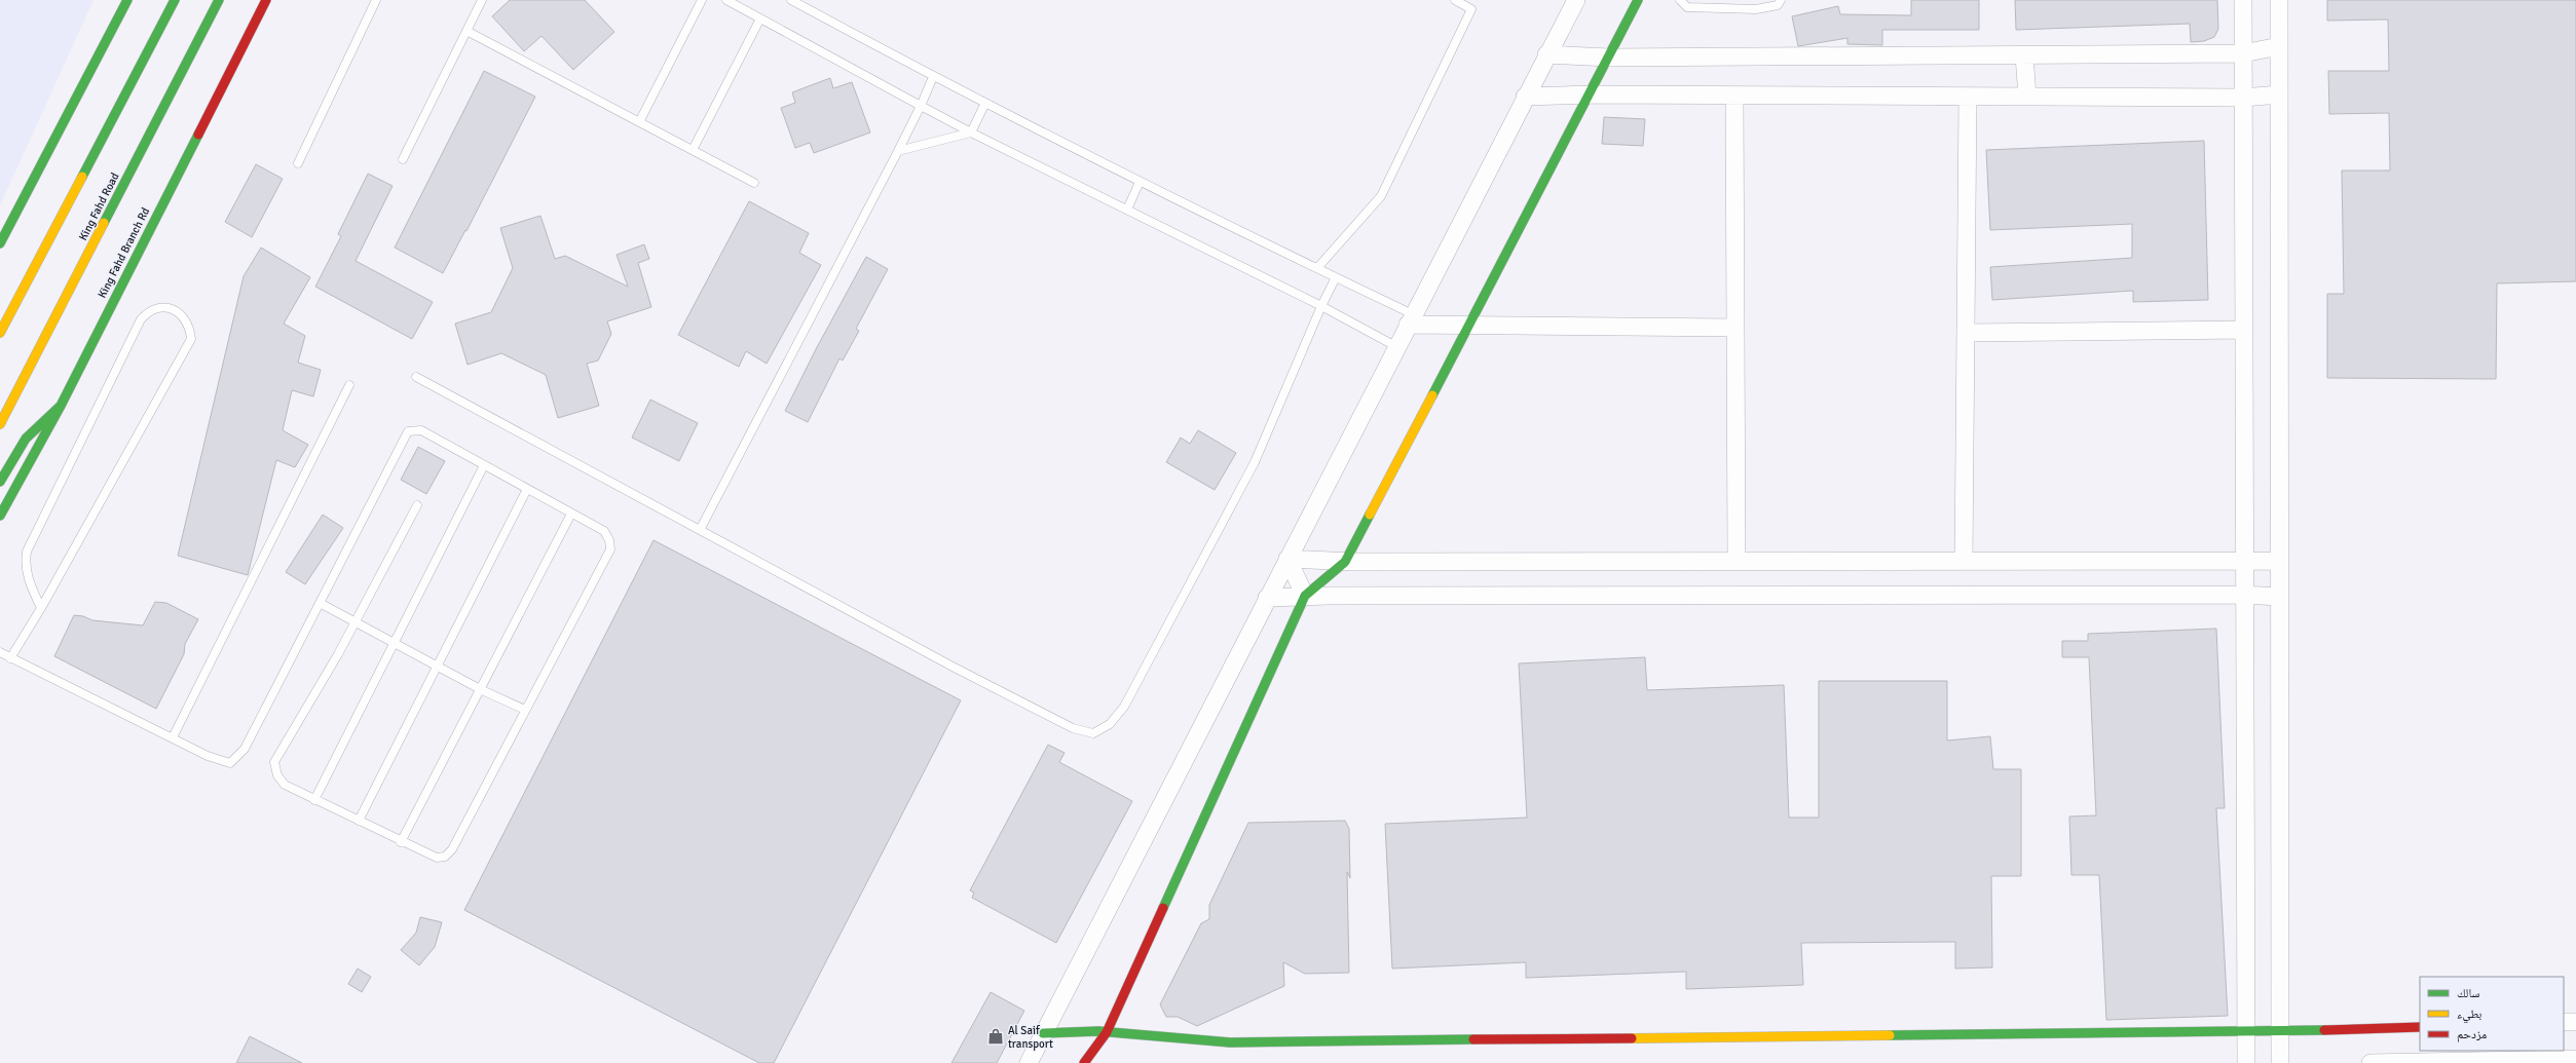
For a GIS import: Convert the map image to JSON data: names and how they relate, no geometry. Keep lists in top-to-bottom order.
{
  "streets": {
    "main road": ["King Fahd Road", "King Fahd Branch Rd"]
  },
  "places": {
    "shop": ["Al Saif transport"]
  },
  "legend": ["سالك", "بطيء", "مزدحم"]
}
